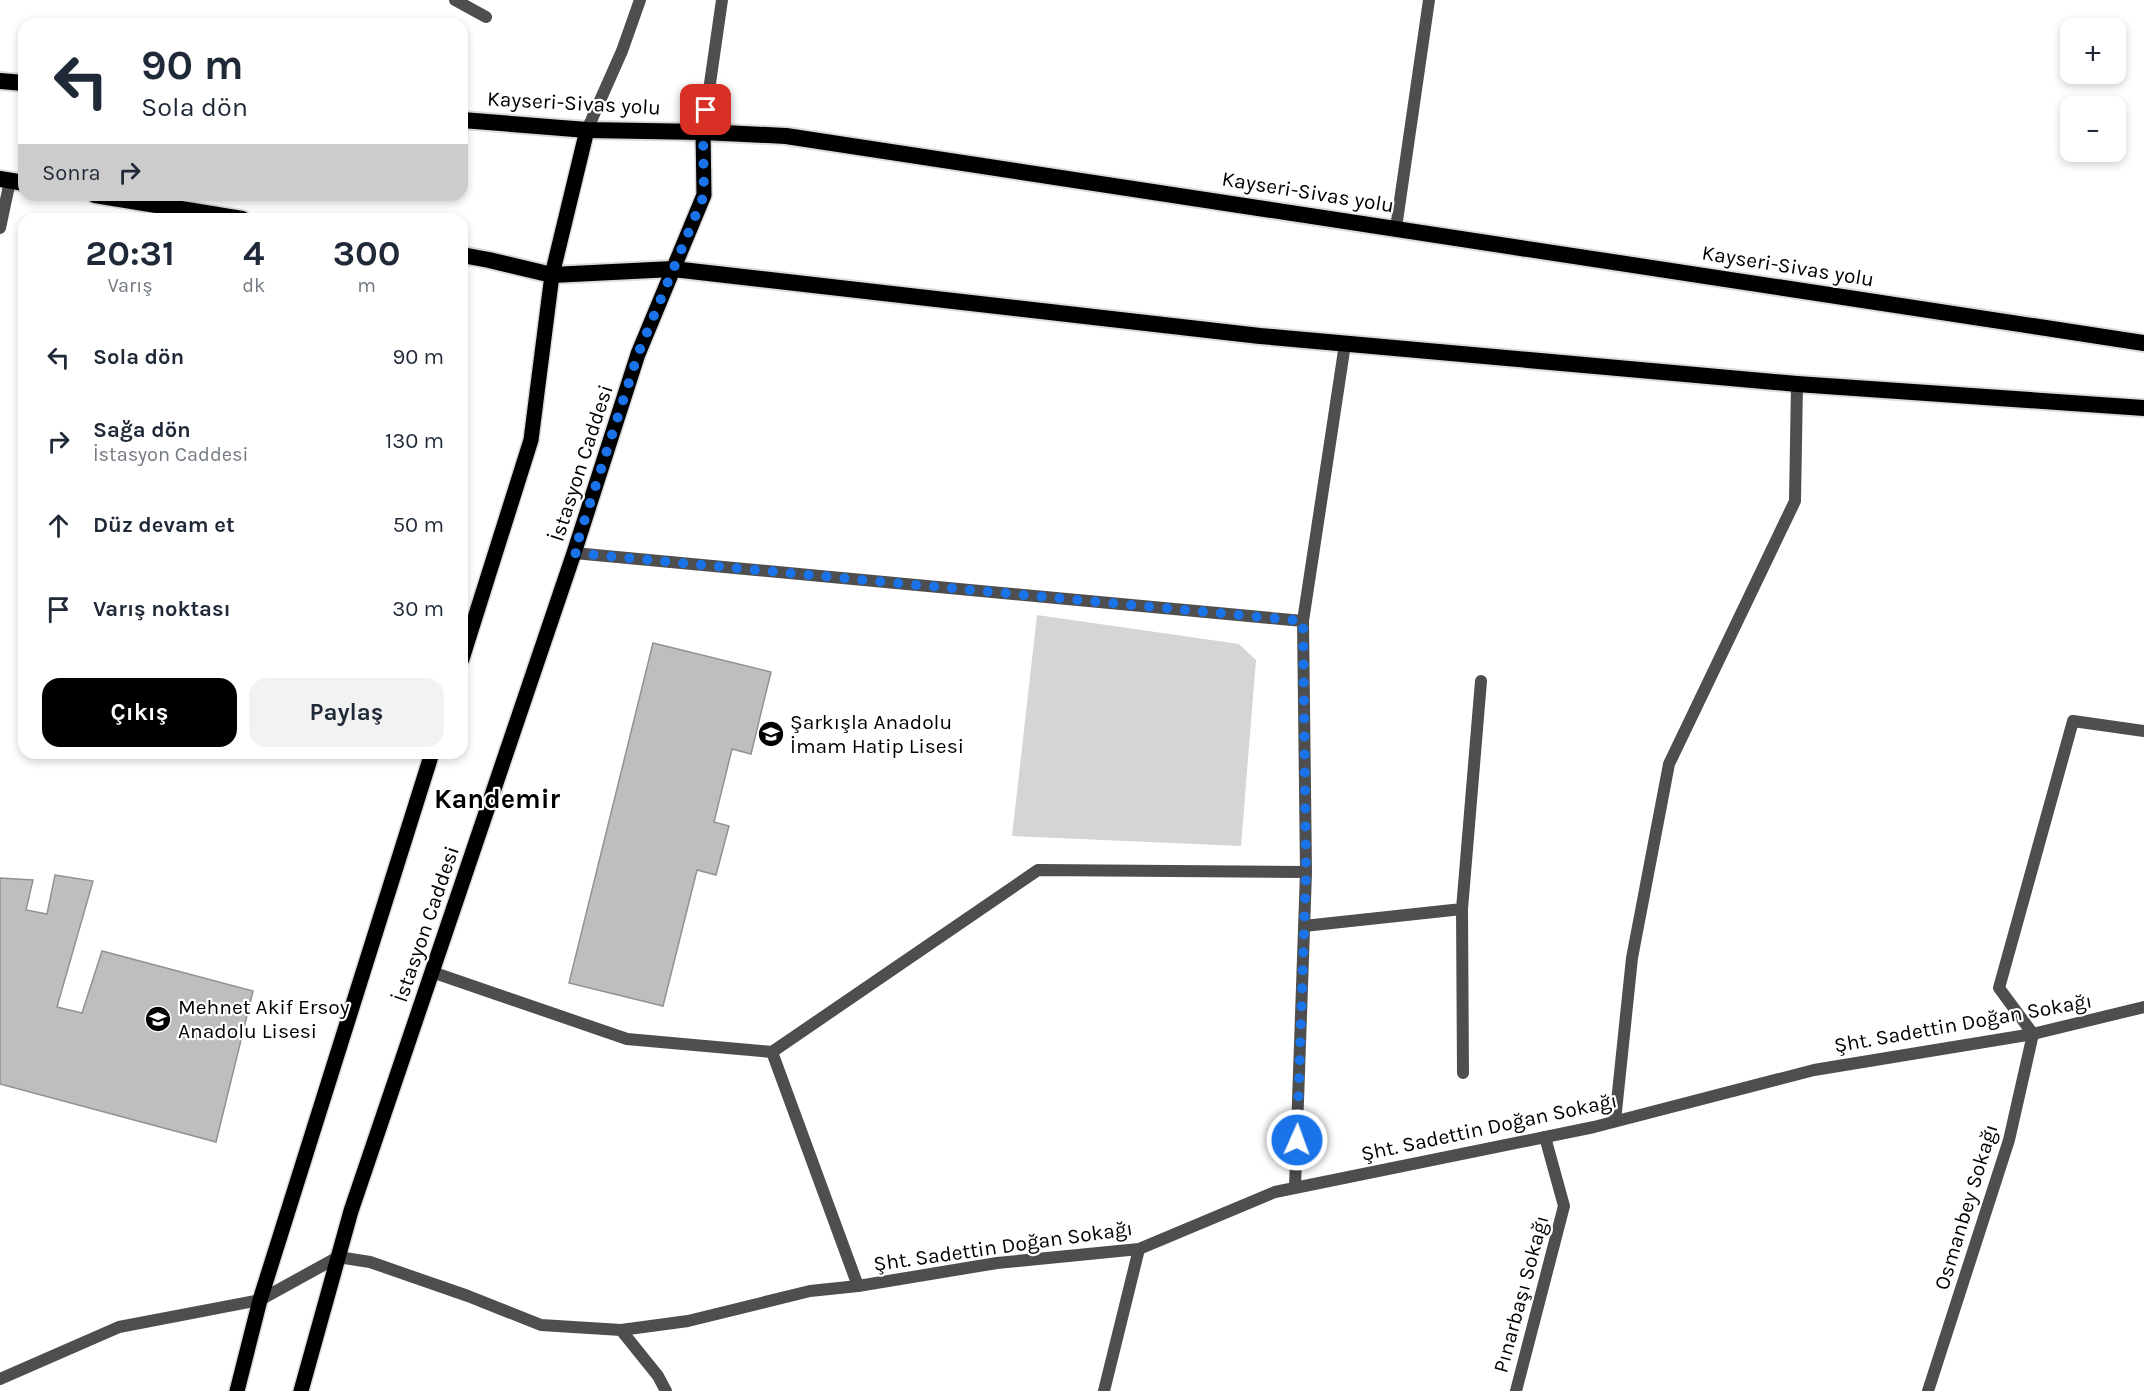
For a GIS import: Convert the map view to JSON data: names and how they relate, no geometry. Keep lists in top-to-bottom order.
{
  "streets": {
    "highway": ["Kayseri-Sivas yolu"],
    "main road": ["İstasyon Caddesi"],
    "street": ["Şht. Sadettin Doğan Sokağı", "Osmanbey Sokağı", "Pınarbaşı Sokağı"]
  },
  "crossings": [
    ["Kayseri-Sivas yolu", "İstasyon Caddesi"],
    ["İstasyon Caddesi", "Şht. Sadettin Doğan Sokağı"],
    ["Şht. Sadettin Doğan Sokağı", "Osmanbey Sokağı"],
    ["Şht. Sadettin Doğan Sokağı", "Pınarbaşı Sokağı"]
  ],
  "districts": ["Kandemir"],
  "places": {
    "school or university": ["Şarkışla Anadolu İmam Hatip Lisesi", "Mehnet Akif Ersoy Anadolu Lisesi"]
  },
  "page": {
    "map_buttons": ["+", "−"],
    "turn": ["90 m", "Sola dön"],
    "then": "Sonra",
    "eta": [
      "20:31",
      "Varış",
      "4",
      "dk",
      "300",
      "m"
    ],
    "list": [
      {
        "name": "Sola dön",
        "value": "90 m"
      },
      {
        "name": "Sağa dön",
        "note": "İstasyon Caddesi",
        "value": "130 m"
      },
      {
        "name": "Düz devam et",
        "value": "50 m"
      },
      {
        "name": "Varış noktası",
        "value": "30 m"
      }
    ],
    "buttons": ["Çıkış", "Paylaş"]
  }
}
